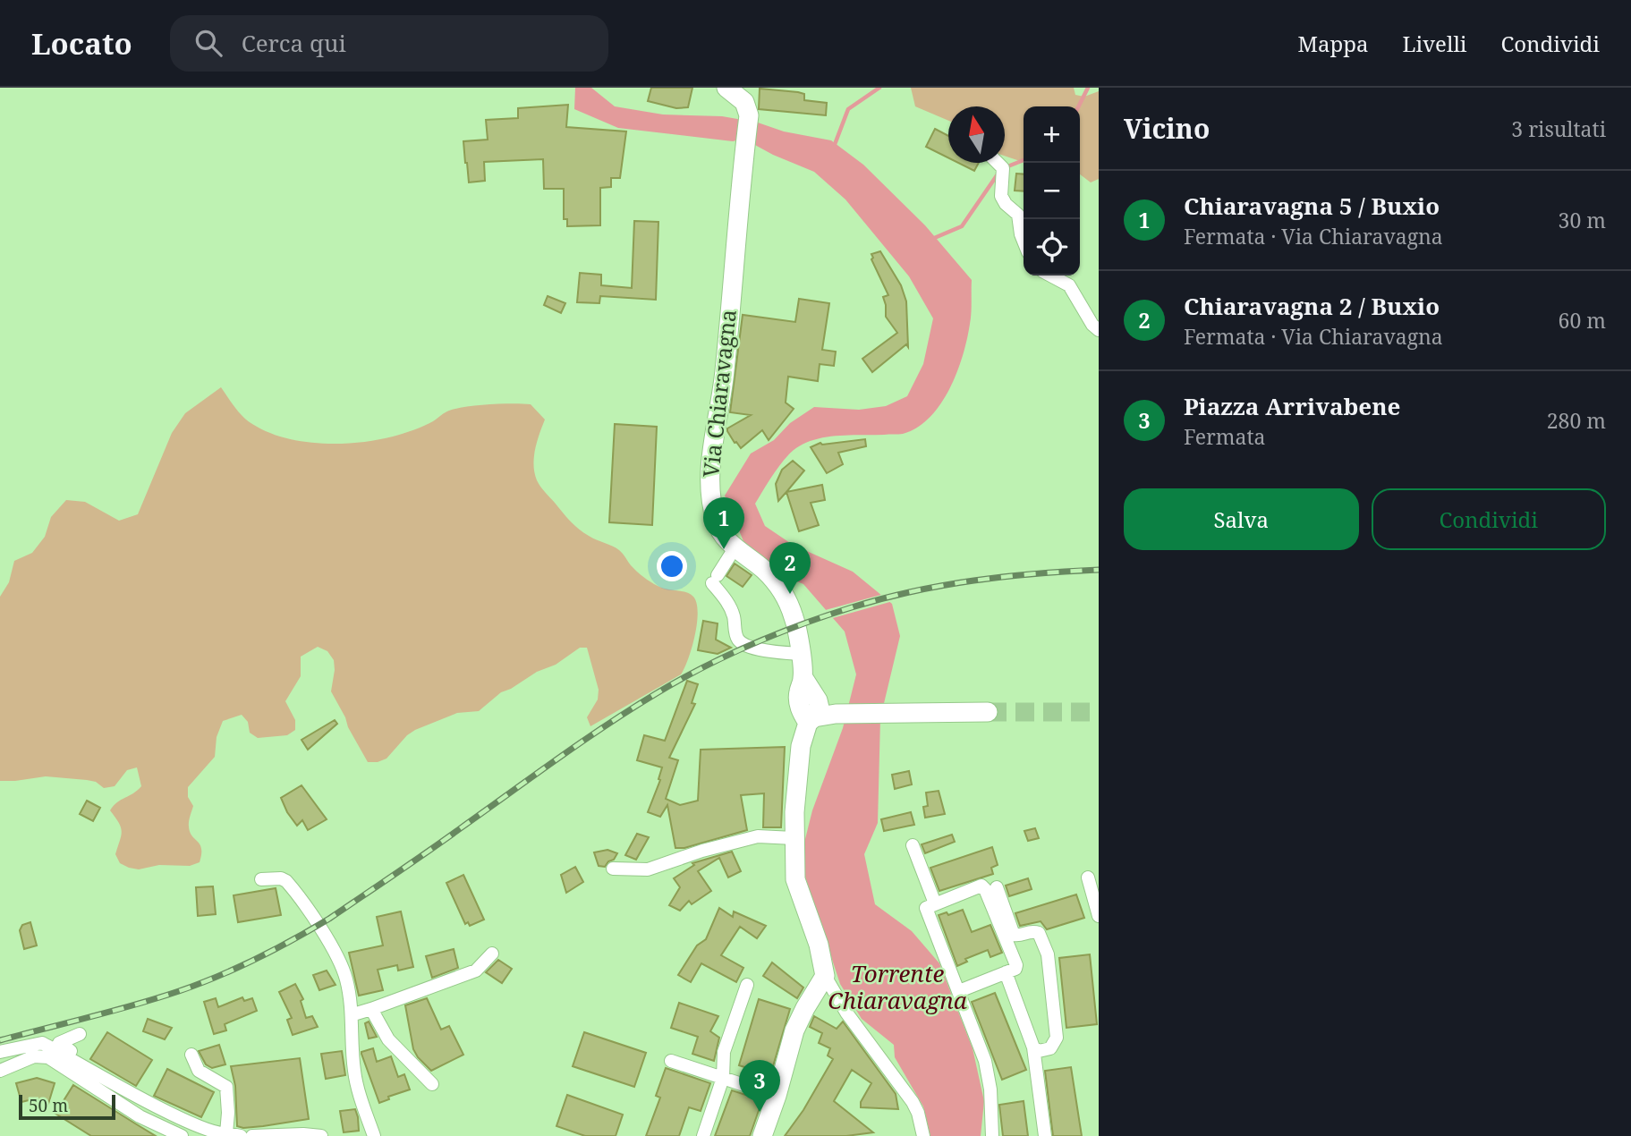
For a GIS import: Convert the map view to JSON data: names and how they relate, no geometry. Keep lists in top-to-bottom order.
{
  "streets": {
    "street": ["Via Chiaravagna"]
  },
  "water": ["Torrente Chiaravagna"],
  "scale_bar": "50 m",
  "north": "top",
  "page": {
    "header": "Locato",
    "search": "Cerca qui",
    "nav": ["Mappa", "Livelli", "Condividi"],
    "heading": ["Vicino", "3 risultati"],
    "map_buttons": ["+", "−"],
    "list": [
      {
        "mark": "1",
        "name": "Chiaravagna 5 / Buxio",
        "note": "Fermata · Via Chiaravagna",
        "value": "30 m"
      },
      {
        "mark": "2",
        "name": "Chiaravagna 2 / Buxio",
        "note": "Fermata · Via Chiaravagna",
        "value": "60 m"
      },
      {
        "mark": "3",
        "name": "Piazza Arrivabene",
        "note": "Fermata",
        "value": "280 m"
      }
    ],
    "buttons": ["Salva", "Condividi"],
    "pins": ["1", "2", "3"],
    "scale": "50 m"
  }
}
